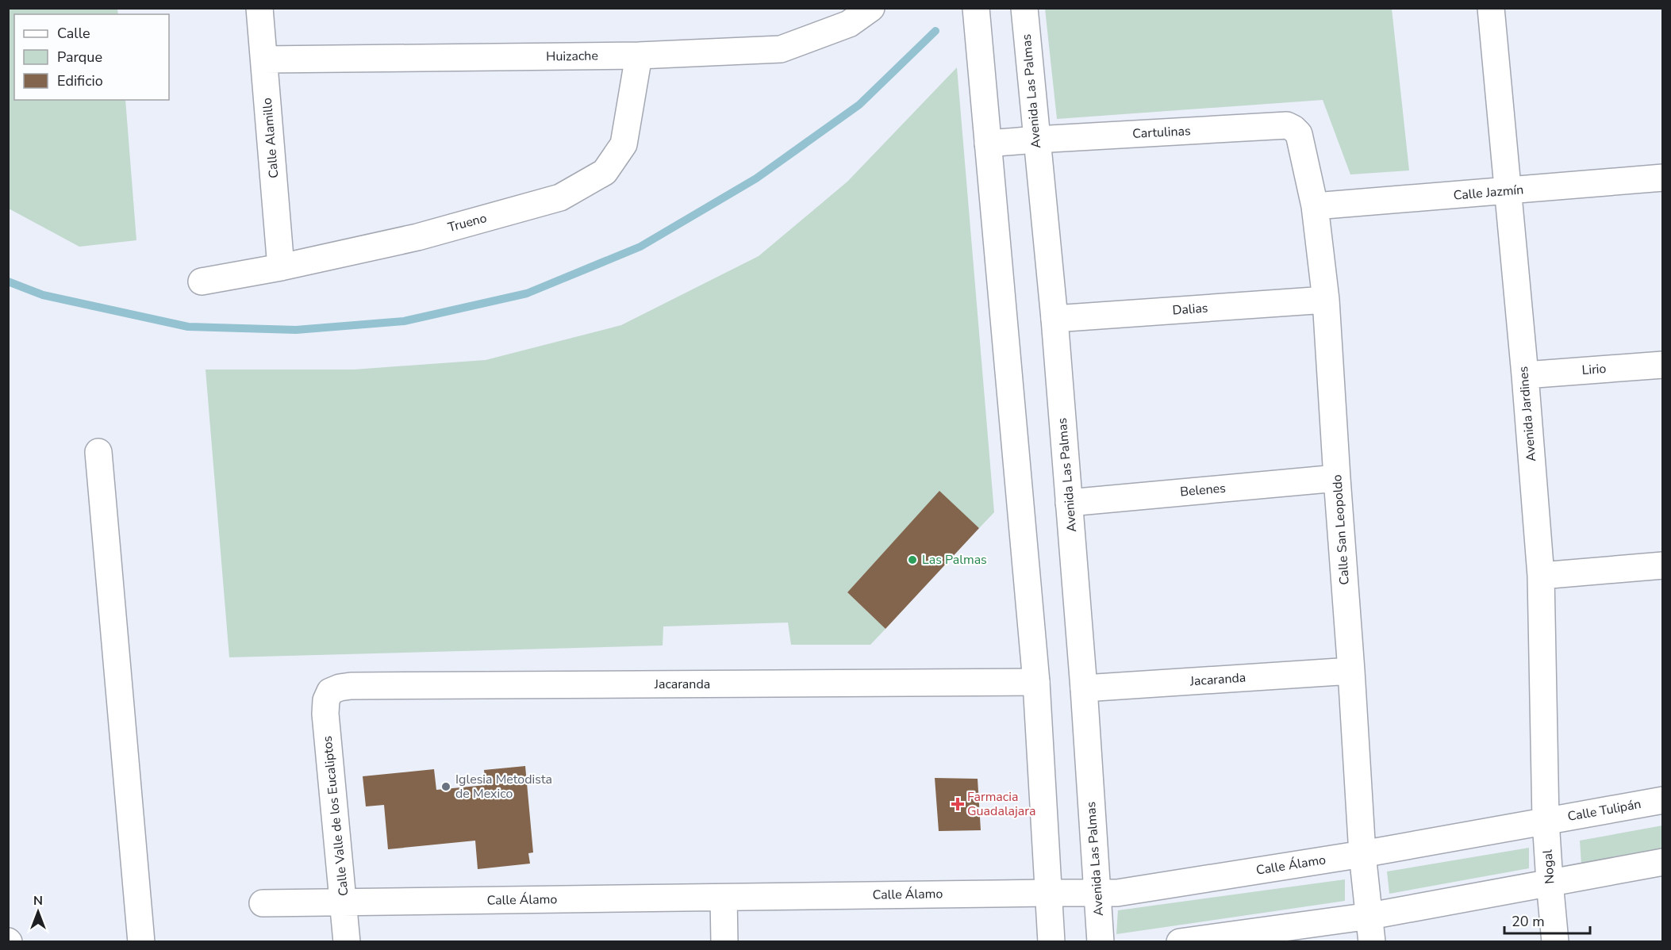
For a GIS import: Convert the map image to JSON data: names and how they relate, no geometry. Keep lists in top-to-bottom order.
{
  "streets": {
    "street": [
      "Huizache",
      "Avenida Las Palmas",
      "Cartulinas",
      "Calle Alamillo",
      "Calle Jazmín",
      "Trueno",
      "Dalias",
      "Lirio",
      "Avenida Jardines",
      "Belenes",
      "Calle San Leopoldo",
      "Jacaranda",
      "Calle Tulipán",
      "Calle Valle de los Eucaliptos",
      "Calle Álamo",
      "Nogal"
    ]
  },
  "crossings": [
    ["Huizache", "Calle Alamillo"],
    ["Huizache", "Trueno"],
    ["Avenida Las Palmas", "Cartulinas"],
    ["Avenida Las Palmas", "Dalias"],
    ["Avenida Las Palmas", "Belenes"],
    ["Avenida Las Palmas", "Jacaranda"],
    ["Avenida Las Palmas", "Calle Álamo"],
    ["Cartulinas", "Calle San Leopoldo"],
    ["Calle Alamillo", "Trueno"],
    ["Calle Jazmín", "Avenida Jardines"],
    ["Calle Jazmín", "Calle San Leopoldo"],
    ["Dalias", "Calle San Leopoldo"],
    ["Lirio", "Avenida Jardines"],
    ["Avenida Jardines", "Calle Tulipán"],
    ["Avenida Jardines", "Calle Álamo"],
    ["Avenida Jardines", "Nogal"],
    ["Belenes", "Calle San Leopoldo"],
    ["Calle San Leopoldo", "Jacaranda"],
    ["Calle San Leopoldo", "Calle Álamo"],
    ["Jacaranda", "Calle Valle de los Eucaliptos"],
    ["Calle Tulipán", "Calle Álamo"],
    ["Calle Tulipán", "Nogal"],
    ["Calle Valle de los Eucaliptos", "Calle Álamo"],
    ["Calle Álamo", "Nogal"]
  ],
  "places": {
    "other": ["Las Palmas", "Iglesia Metodista de Mexico"],
    "health": ["Farmacia Guadalajara"]
  },
  "legend": ["Calle", "Parque", "Edificio"],
  "scale_bar": "20 m",
  "north": "top"
}
